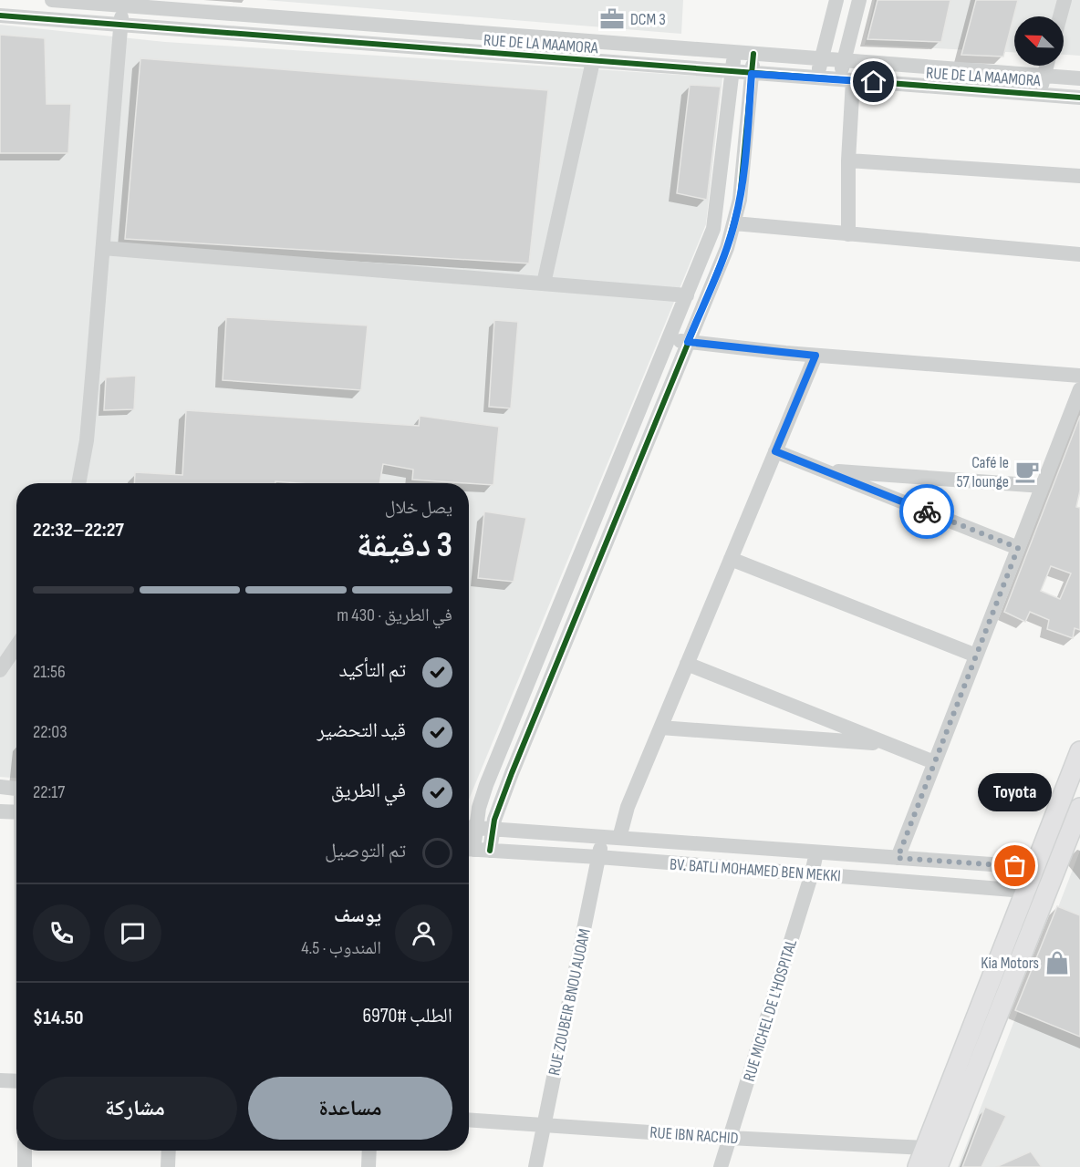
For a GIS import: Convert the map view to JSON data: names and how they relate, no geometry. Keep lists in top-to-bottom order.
{
  "streets": {
    "street": [
      "RUE DE LA MAAMORA",
      "BV. BATLI MOHAMED BEN MEKKI",
      "RUE ZOUBEIR BNOU AUOAM",
      "RUE MICHEL DE L'HOSPITAL",
      "RUE IBN RACHID"
    ]
  },
  "crossings": [
    ["BV. BATLI MOHAMED BEN MEKKI", "RUE ZOUBEIR BNOU AUOAM"],
    ["BV. BATLI MOHAMED BEN MEKKI", "RUE MICHEL DE L'HOSPITAL"],
    ["RUE ZOUBEIR BNOU AUOAM", "RUE IBN RACHID"],
    ["RUE MICHEL DE L'HOSPITAL", "RUE IBN RACHID"]
  ],
  "places": {
    "office": ["DCM 3"],
    "cafe": ["Café le 57 lounge"],
    "other": ["Toyota"],
    "shop": ["Kia Motors"]
  },
  "north": "top left",
  "page": {
    "heading": ["3 دقيقة", "يصل خلال", "22:27–22:32"],
    "panel": [
      "يوسف",
      "المندوب · 4.5",
      "الطلب #6970",
      "$14.50"
    ],
    "bar": "في الطريق · 430 m",
    "list": [
      ["تم التأكيد", "21:56"],
      ["قيد التحضير", "22:03"],
      ["في الطريق", "22:17"],
      "تم التوصيل"
    ],
    "bubble": "Toyota",
    "buttons": ["مساعدة", "مشاركة"]
  }
}
